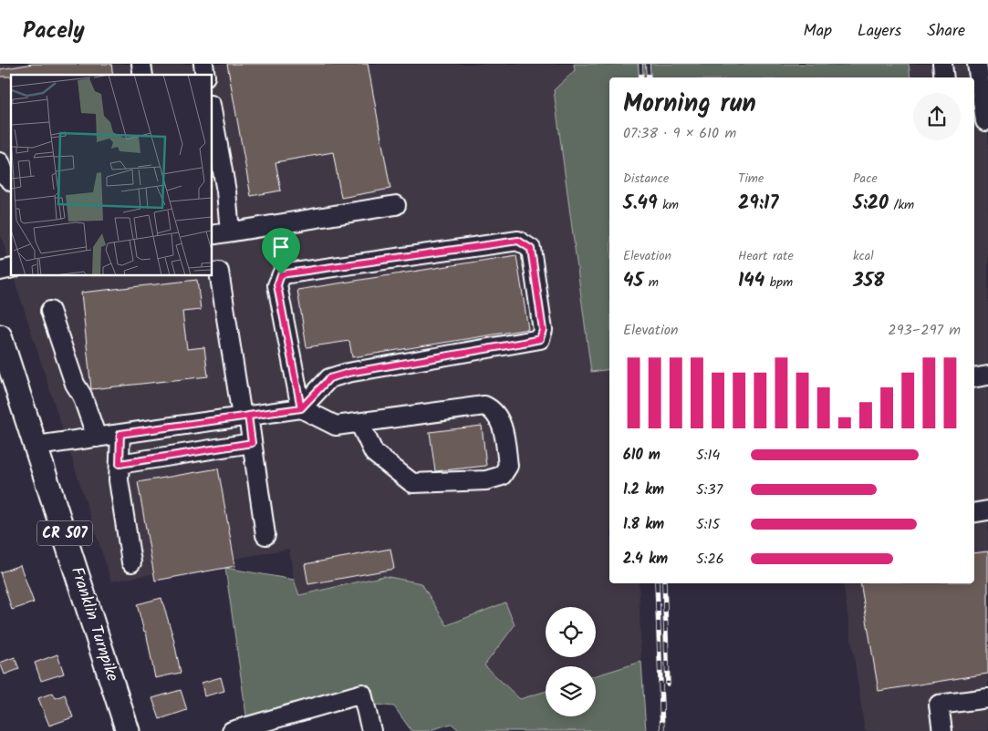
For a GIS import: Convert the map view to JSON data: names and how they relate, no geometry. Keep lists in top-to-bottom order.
{
  "streets": {
    "main road": ["CR 507", "Franklin Turnpike"]
  },
  "page": {
    "header": "Pacely",
    "nav": ["Map", "Layers", "Share"],
    "heading": ["Morning run", "07:38 · 9 × 610 m"],
    "stats": [
      ["Distance", "5.49 km"],
      ["Time", "29:17"],
      ["Pace", "5:20 /km"],
      ["Elevation", "45 m"],
      ["Heart rate", "144 bpm"],
      ["kcal", "358"]
    ],
    "chart": ["Elevation", "293–297 m"],
    "list": [
      {
        "name": "610 m",
        "note": "5:14"
      },
      {
        "name": "1.2 km",
        "note": "5:37"
      },
      {
        "name": "1.8 km",
        "note": "5:15"
      },
      {
        "name": "2.4 km",
        "note": "5:26"
      }
    ]
  }
}
